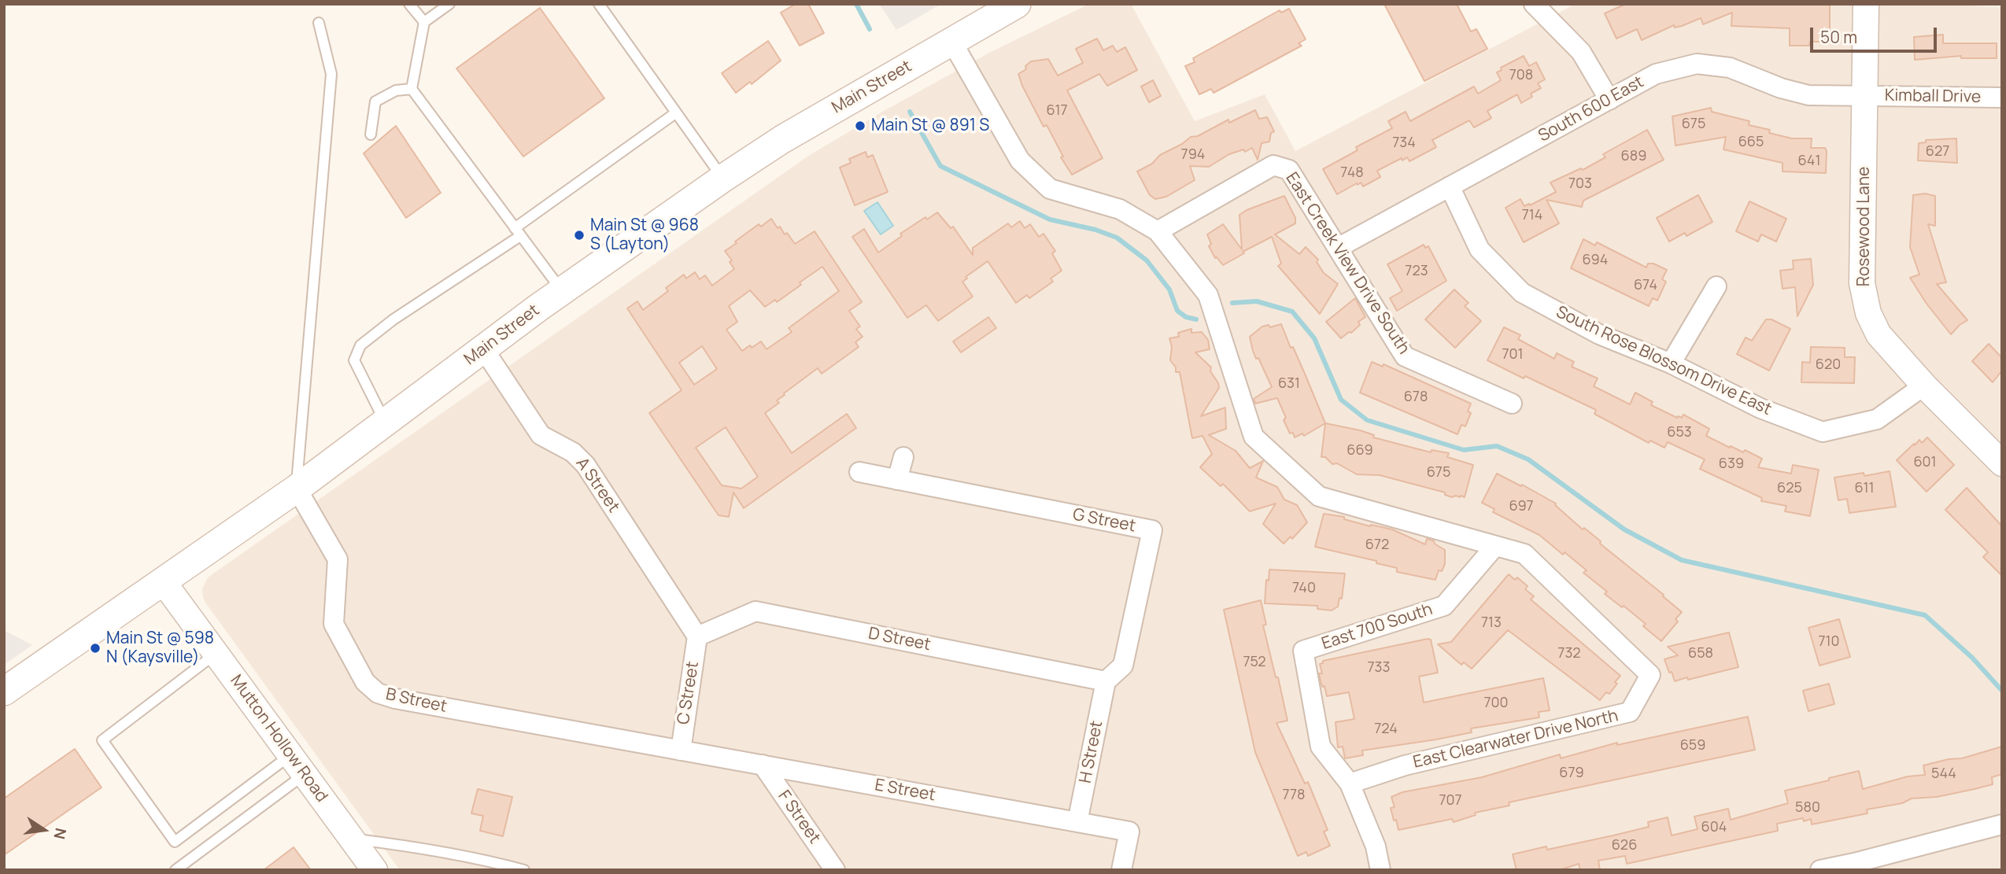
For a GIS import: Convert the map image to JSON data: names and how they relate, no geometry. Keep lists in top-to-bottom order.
{
  "streets": {
    "main road": ["Main Street"],
    "street": [
      "Kimball Drive",
      "South 600 East",
      "Rosewood Lane",
      "East Creek View Drive South",
      "South Rose Blossom Drive East",
      "A Street",
      "G Street",
      "East 700 South",
      "D Street",
      "C Street",
      "B Street",
      "Mutton Hollow Road",
      "East Clearwater Drive North",
      "H Street",
      "E Street",
      "F Street"
    ]
  },
  "crossings": [
    ["Main Street", "A Street"],
    ["Main Street", "B Street"],
    ["Main Street", "Mutton Hollow Road"],
    ["Kimball Drive", "South 600 East"],
    ["Kimball Drive", "Rosewood Lane"],
    ["South 600 East", "Rosewood Lane"],
    ["South 600 East", "East Creek View Drive South"],
    ["South 600 East", "South Rose Blossom Drive East"],
    ["Rosewood Lane", "South Rose Blossom Drive East"],
    ["East Creek View Drive South", "East Clearwater Drive North"],
    ["A Street", "D Street"],
    ["A Street", "C Street"],
    ["G Street", "D Street"],
    ["G Street", "H Street"],
    ["East 700 South", "East Clearwater Drive North"],
    ["D Street", "C Street"],
    ["D Street", "H Street"],
    ["C Street", "B Street"],
    ["C Street", "E Street"],
    ["B Street", "E Street"],
    ["H Street", "E Street"],
    ["E Street", "F Street"]
  ],
  "places": ["Main St @ 891 S", "Main St @ 968 S (Layton)", "Main St @ 598 N (Kaysville)"],
  "house_numbers": [
    "708",
    "617",
    "675",
    "665",
    "734",
    "627",
    "794",
    "689",
    "641",
    "748",
    "703",
    "714",
    "694",
    "723",
    "674",
    "701",
    "620",
    "631",
    "678",
    "653",
    "669",
    "601",
    "639",
    "675",
    "625",
    "611",
    "697",
    "672",
    "740",
    "713",
    "710",
    "732",
    "658",
    "752",
    "733",
    "700",
    "724",
    "659",
    "679",
    "544",
    "778",
    "707",
    "580",
    "604",
    "626"
  ],
  "scale_bar": "50 m",
  "north": "right"
}
